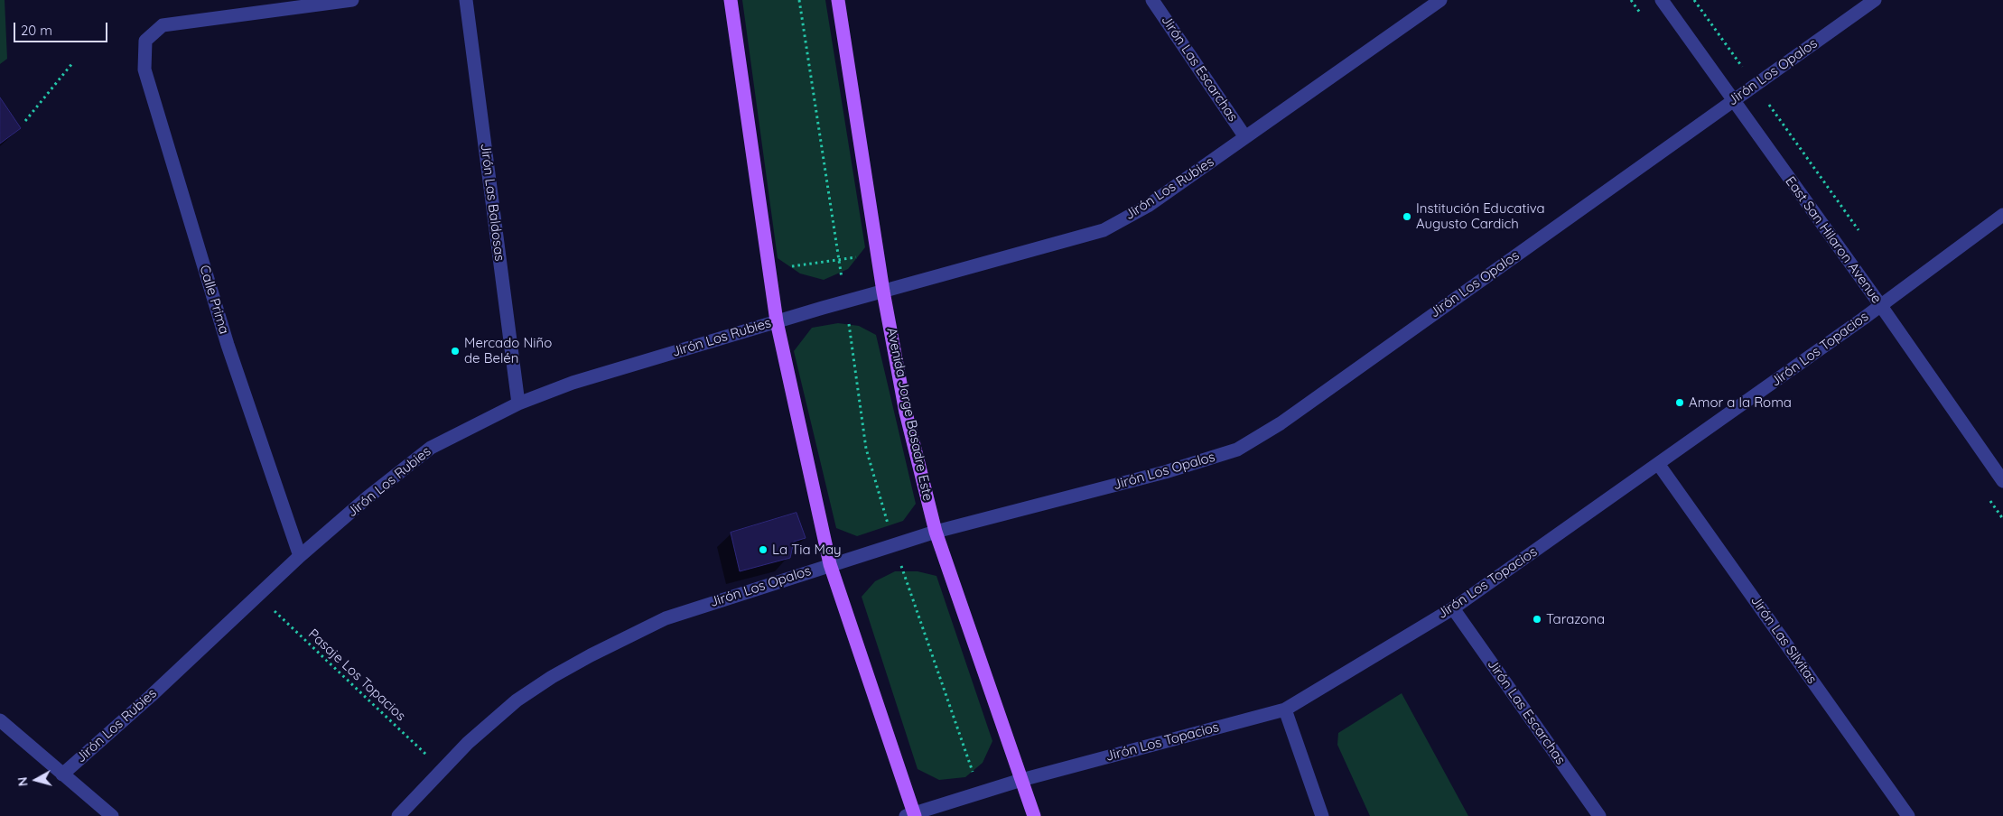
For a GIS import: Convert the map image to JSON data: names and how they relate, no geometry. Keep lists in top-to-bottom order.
{
  "streets": {
    "main road": ["Avenida Jorge Basadre Este"],
    "street": [
      "Jirón Las Escarchas",
      "Jirón Los Opalos",
      "Jirón Los Rubies",
      "Jirón Las Baldosas",
      "East San Hilaron Avenue",
      "Calle Prima",
      "Jirón Los Topacios",
      "Jirón Las Silvitas"
    ],
    "path": ["Pasaje Los Topacios"]
  },
  "crossings": [
    ["Jirón Las Escarchas", "Jirón Los Rubies"],
    ["Jirón Las Escarchas", "Jirón Los Topacios"],
    ["Jirón Los Opalos", "East San Hilaron Avenue"],
    ["Jirón Los Opalos", "Avenida Jorge Basadre Este"],
    ["Jirón Los Opalos", "Pasaje Los Topacios"],
    ["Jirón Los Rubies", "Jirón Las Baldosas"],
    ["Jirón Los Rubies", "Calle Prima"],
    ["Jirón Los Rubies", "Avenida Jorge Basadre Este"],
    ["Jirón Los Rubies", "Pasaje Los Topacios"],
    ["East San Hilaron Avenue", "Jirón Los Topacios"],
    ["Jirón Los Topacios", "Avenida Jorge Basadre Este"],
    ["Jirón Los Topacios", "Jirón Las Silvitas"]
  ],
  "places": [
    "Institución Educativa Augusto Cardich",
    "Mercado Niño de Belén",
    "Amor a la Roma",
    "La Tia May",
    "Tarazona"
  ],
  "scale_bar": "20 m",
  "north": "left"
}
